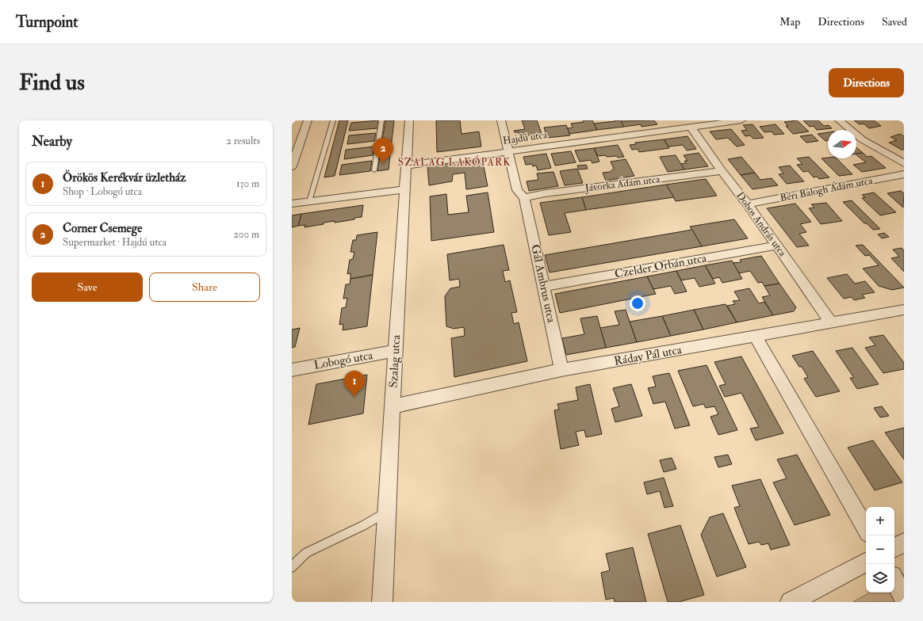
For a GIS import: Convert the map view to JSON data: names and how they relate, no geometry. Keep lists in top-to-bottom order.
{
  "streets": {
    "street": [
      "Hajdú utca",
      "Jávorka Ádám utca",
      "Béri Balogh Ádám utca",
      "Dobos András utca",
      "Czelder Orbán utca",
      "Gál Ambrus utca",
      "Ráday Pál utca",
      "Lobogó utca",
      "Szalag utca"
    ]
  },
  "crossings": [
    ["Hajdú utca", "Dobos András utca"],
    ["Hajdú utca", "Gál Ambrus utca"],
    ["Hajdú utca", "Szalag utca"],
    ["Jávorka Ádám utca", "Dobos András utca"],
    ["Jávorka Ádám utca", "Gál Ambrus utca"],
    ["Béri Balogh Ádám utca", "Dobos András utca"],
    ["Dobos András utca", "Czelder Orbán utca"],
    ["Dobos András utca", "Ráday Pál utca"],
    ["Czelder Orbán utca", "Gál Ambrus utca"],
    ["Gál Ambrus utca", "Ráday Pál utca"],
    ["Ráday Pál utca", "Szalag utca"],
    ["Lobogó utca", "Szalag utca"]
  ],
  "districts": ["SZALAG LAKÓPARK"],
  "north": "right",
  "page": {
    "header": "Turnpoint",
    "nav": ["Map", "Directions", "Saved"],
    "buttons": [
      "Directions",
      ["Save", "Share"]
    ],
    "title": "Find us",
    "heading": ["Nearby", "2 results"],
    "pins": ["2", "1"],
    "list": [
      {
        "mark": "1",
        "name": "Örökös Kerékvár üzletház",
        "note": "Shop · Lobogó utca",
        "value": "130 m"
      },
      {
        "mark": "2",
        "name": "Corner Csemege",
        "note": "Supermarket · Hajdú utca",
        "value": "200 m"
      }
    ],
    "map_buttons": ["+", "−"]
  }
}
